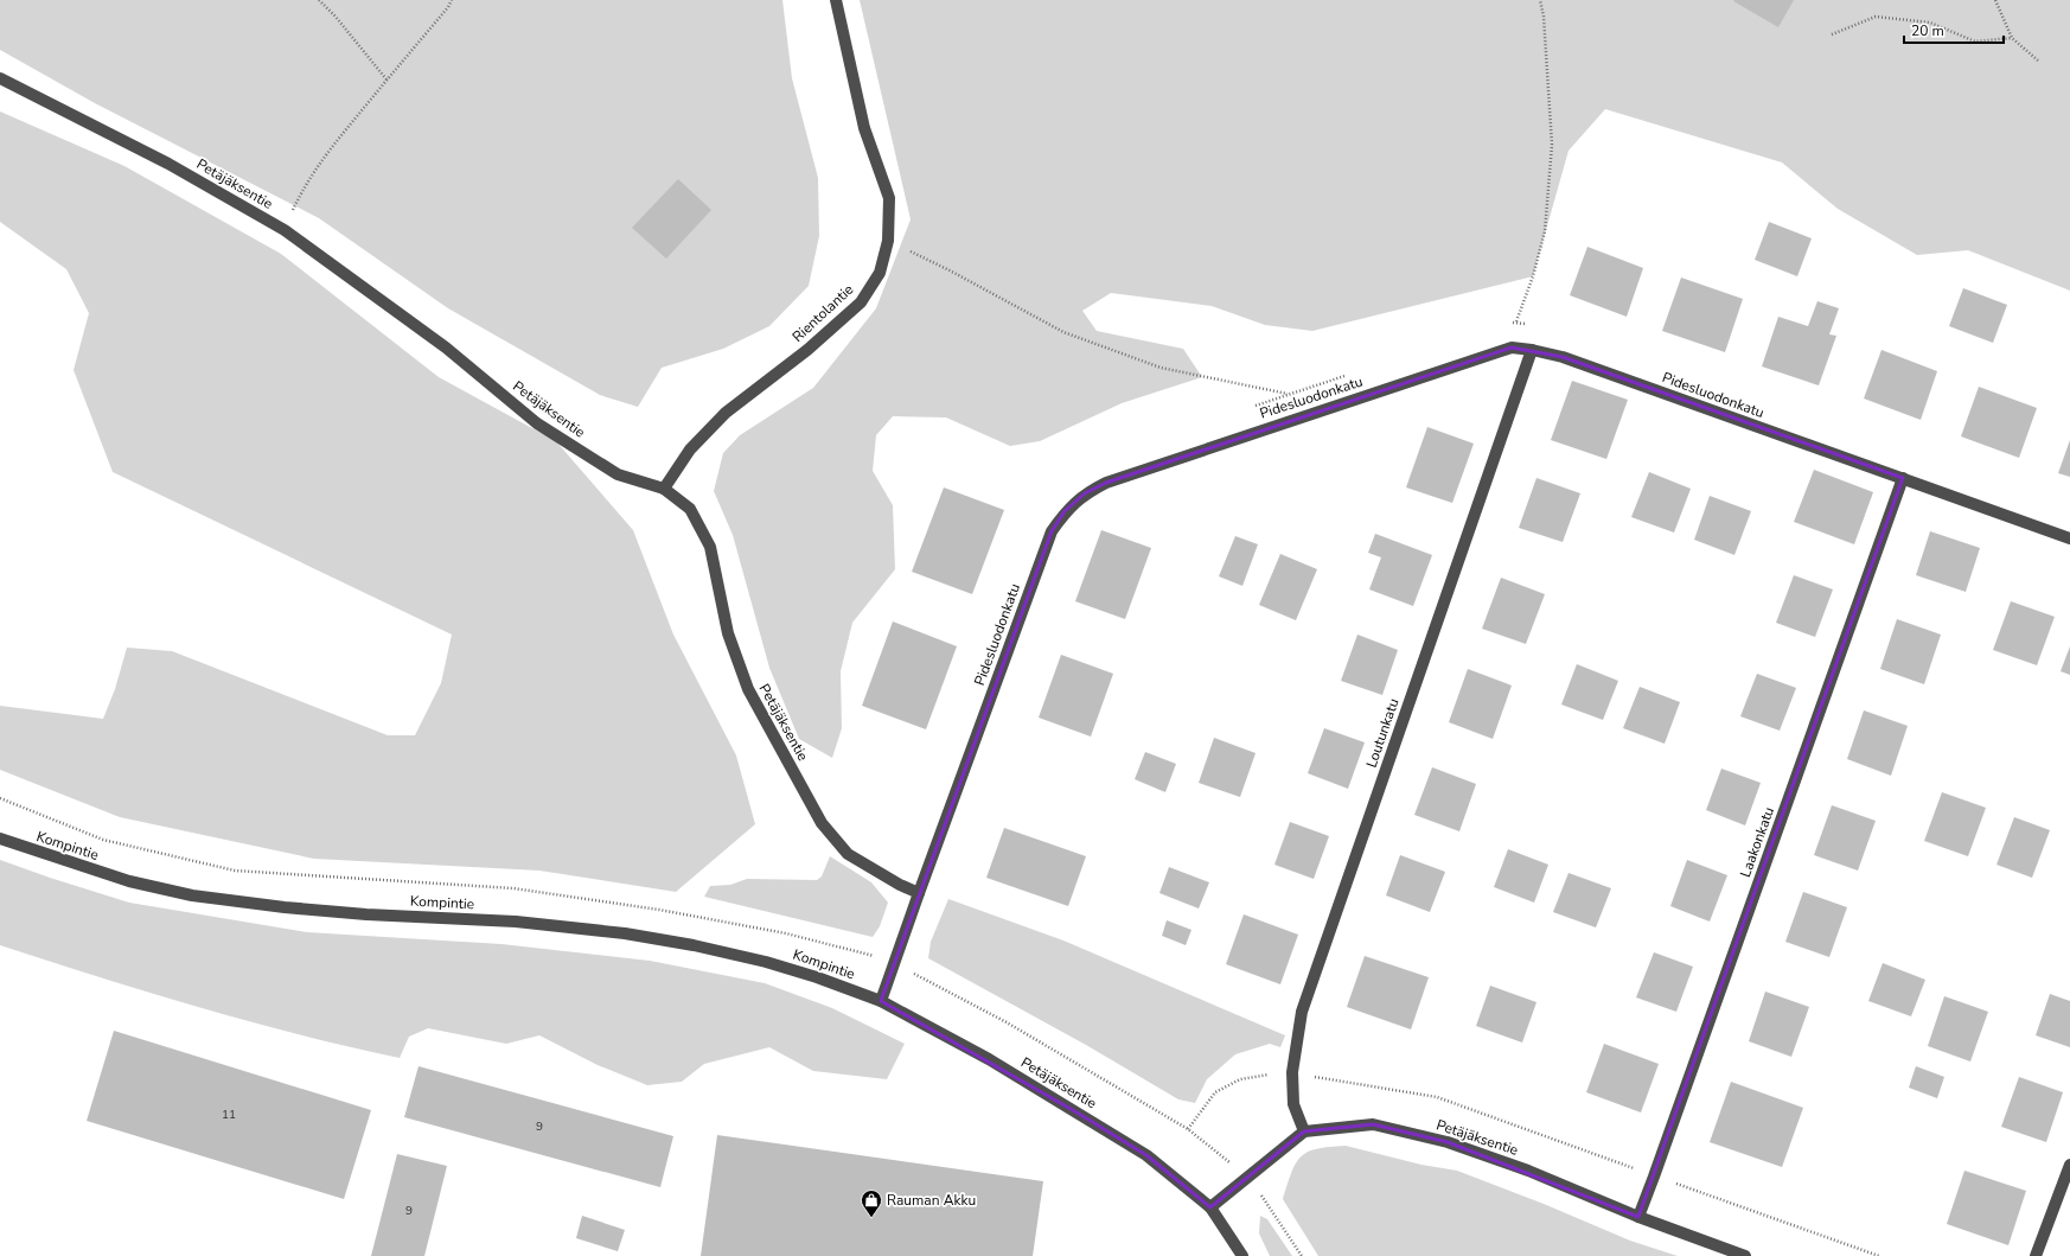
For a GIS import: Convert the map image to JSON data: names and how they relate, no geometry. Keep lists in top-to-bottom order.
{
  "streets": {
    "street": [
      "Petäjäksentie",
      "Rientolantie",
      "Pidesluodonkatu",
      "Loutunkatu",
      "Laakonkatu",
      "Kompintie"
    ]
  },
  "crossings": [
    ["Petäjäksentie", "Rientolantie"],
    ["Petäjäksentie", "Pidesluodonkatu"],
    ["Petäjäksentie", "Loutunkatu"],
    ["Petäjäksentie", "Laakonkatu"],
    ["Petäjäksentie", "Kompintie"],
    ["Pidesluodonkatu", "Loutunkatu"],
    ["Pidesluodonkatu", "Laakonkatu"],
    ["Pidesluodonkatu", "Kompintie"]
  ],
  "places": {
    "shop": ["Rauman Akku"]
  },
  "house_numbers": ["11", "9", "9"],
  "scale_bar": "20 m"
}
